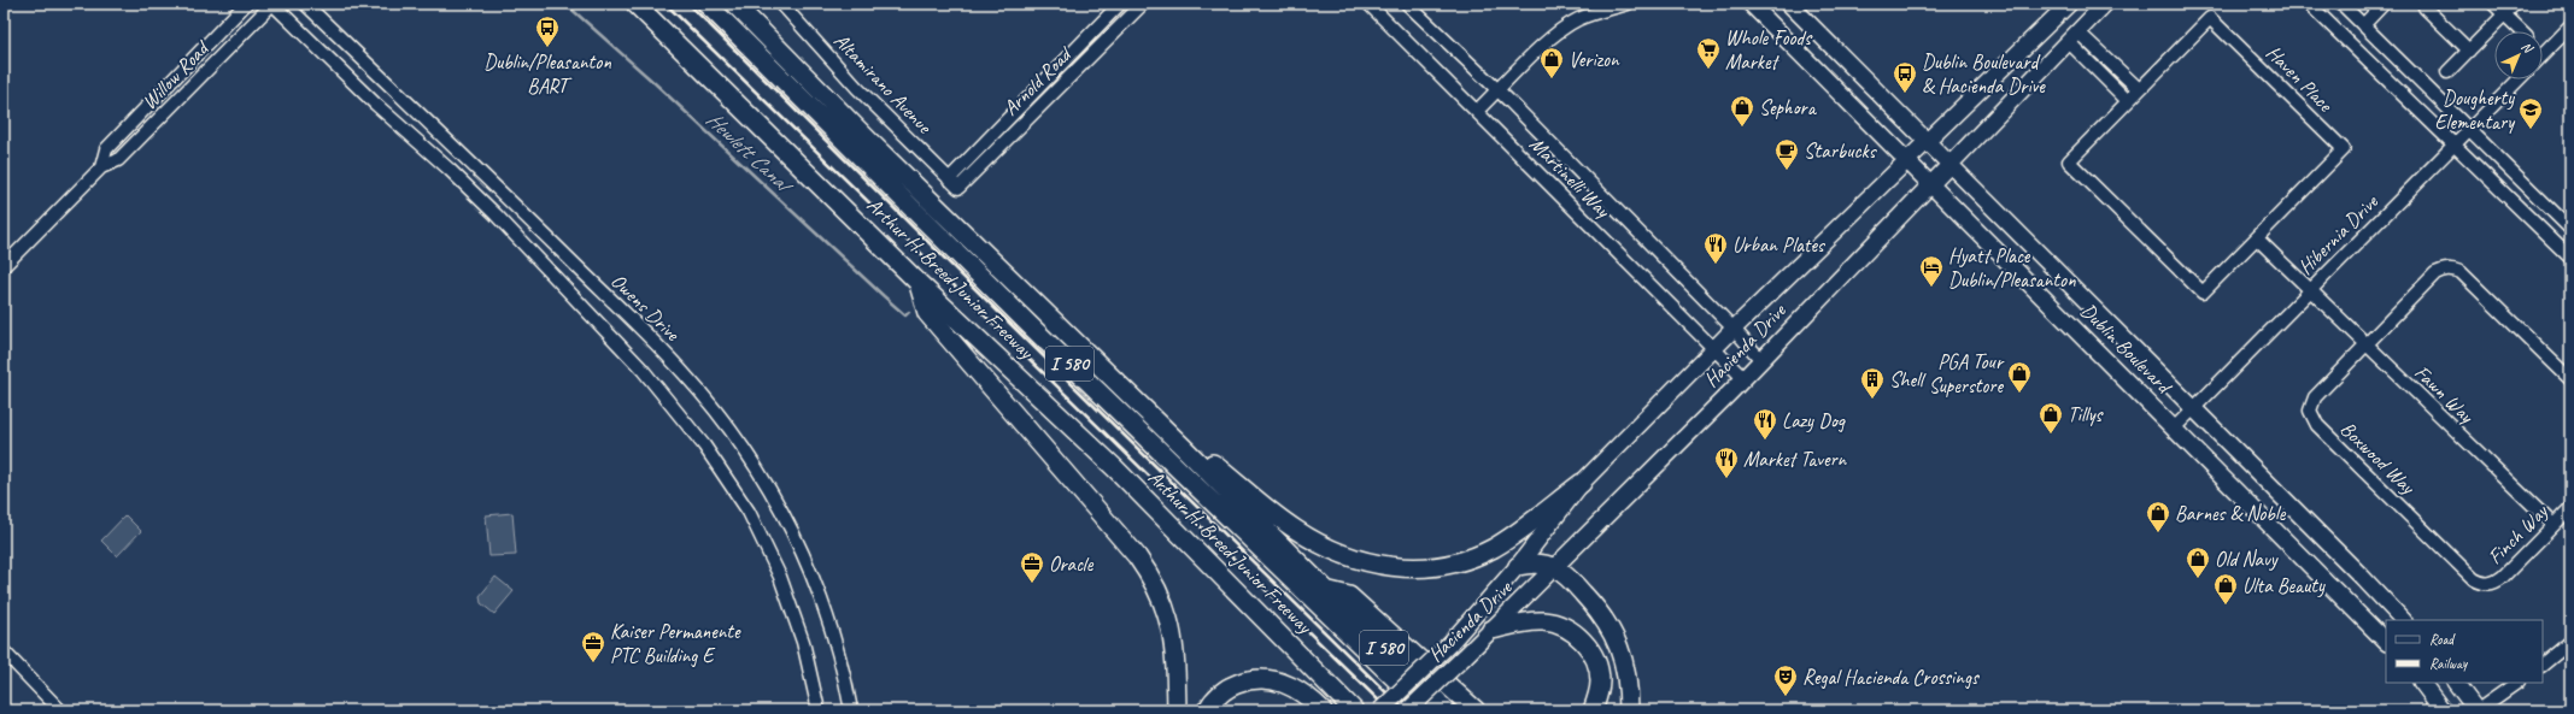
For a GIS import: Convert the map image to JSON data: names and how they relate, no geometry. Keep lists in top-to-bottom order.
{
  "streets": {
    "highway": ["Arthur H. Breed Junior Freeway", "I 580"],
    "main road": ["Hacienda Drive", "Dublin Boulevard"],
    "street": [
      "Willow Road",
      "Haven Place",
      "Arnold Road",
      "Altamirano Avenue",
      "Martinelli Way",
      "Hibernia Drive",
      "Owens Drive",
      "Fawn Way",
      "Boxwood Way",
      "Finch Way"
    ]
  },
  "crossings": [
    ["Arnold Road", "Altamirano Avenue"],
    ["Martinelli Way", "Hacienda Drive"],
    ["Hibernia Drive", "Dublin Boulevard"],
    ["Hibernia Drive", "Fawn Way"],
    ["Arthur H. Breed Junior Freeway", "I 580"],
    ["Hacienda Drive", "Dublin Boulevard"],
    ["Fawn Way", "Boxwood Way"],
    ["Fawn Way", "Finch Way"],
    ["Boxwood Way", "Finch Way"]
  ],
  "water": ["Hewlett Canal"],
  "places": {
    "bus stop": ["Dublin/Pleasanton BART", "Dublin Boulevard & Hacienda Drive"],
    "supermarket": ["Whole Foods Market"],
    "shop": [
      "Verizon",
      "Sephora",
      "PGA Tour Superstore",
      "Tillys",
      "Barnes & Noble",
      "Old Navy",
      "Ulta Beauty"
    ],
    "school or university": ["Dougherty Elementary"],
    "cafe": ["Starbucks"],
    "restaurant": ["Urban Plates", "Lazy Dog", "Market Tavern"],
    "hotel": ["Hyatt Place Dublin/Pleasanton"],
    "building": ["Shell"],
    "office": ["Oracle", "Kaiser Permanente PTC Building E"],
    "theatre": ["Regal Hacienda Crossings"]
  },
  "legend": ["Road", "Railway"],
  "north": "top right"
}
